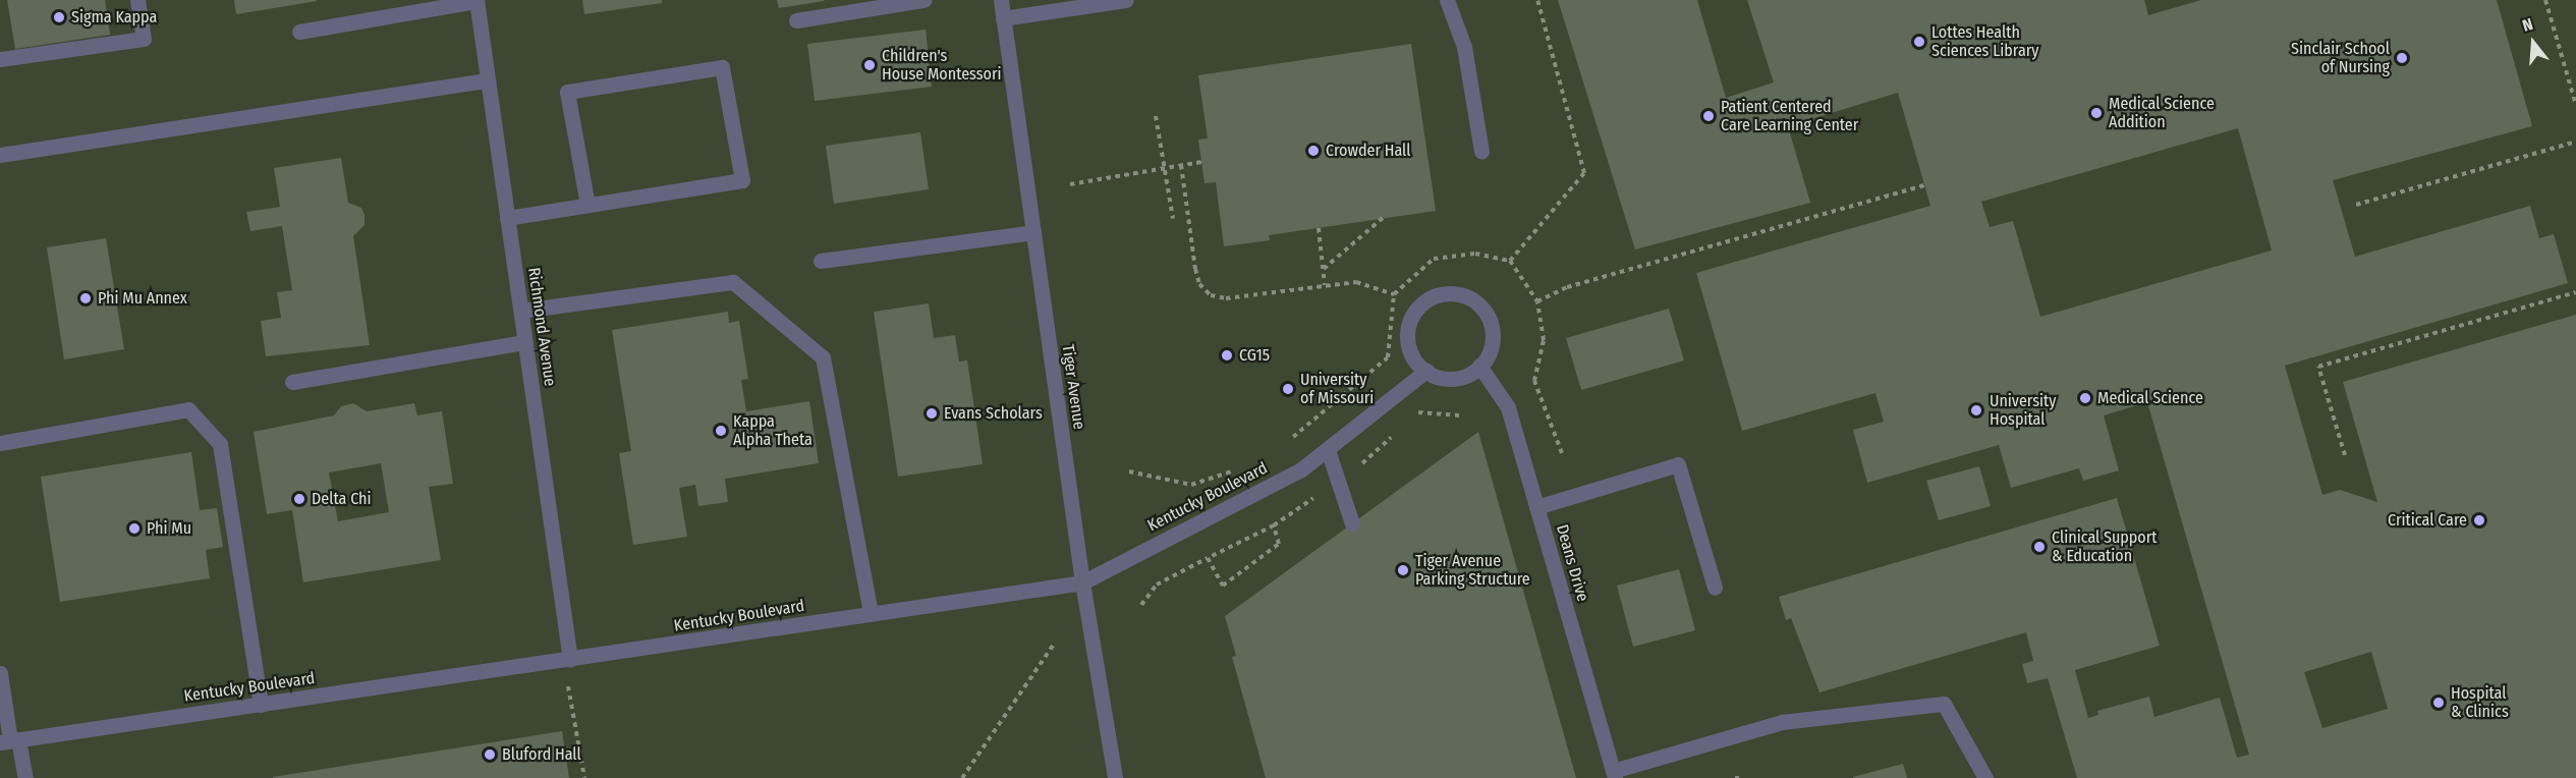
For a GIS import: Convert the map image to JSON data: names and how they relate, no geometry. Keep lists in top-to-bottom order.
{
  "streets": {
    "street": [
      "Richmond Avenue",
      "Tiger Avenue",
      "Kentucky Boulevard",
      "Deans Drive"
    ]
  },
  "crossings": [
    ["Richmond Avenue", "Kentucky Boulevard"],
    ["Tiger Avenue", "Kentucky Boulevard"],
    ["Kentucky Boulevard", "Deans Drive"]
  ],
  "places": [
    "Sigma Kappa",
    "Lottes Health Sciences Library",
    "Sinclair School of Nursing",
    "Children's House Montessori",
    "Medical Science Addition",
    "Patient Centered Care Learning Center",
    "Crowder Hall",
    "Phi Mu Annex",
    "CG15",
    "University of Missouri",
    "Medical Science",
    "University Hospital",
    "Evans Scholars",
    "Kappa Alpha Theta",
    "Delta Chi",
    "Critical Care",
    "Phi Mu",
    "Clinical Support & Education",
    "Tiger Avenue Parking Structure",
    "Hospital & Clinics",
    "Bluford Hall"
  ],
  "north": "top"
}
